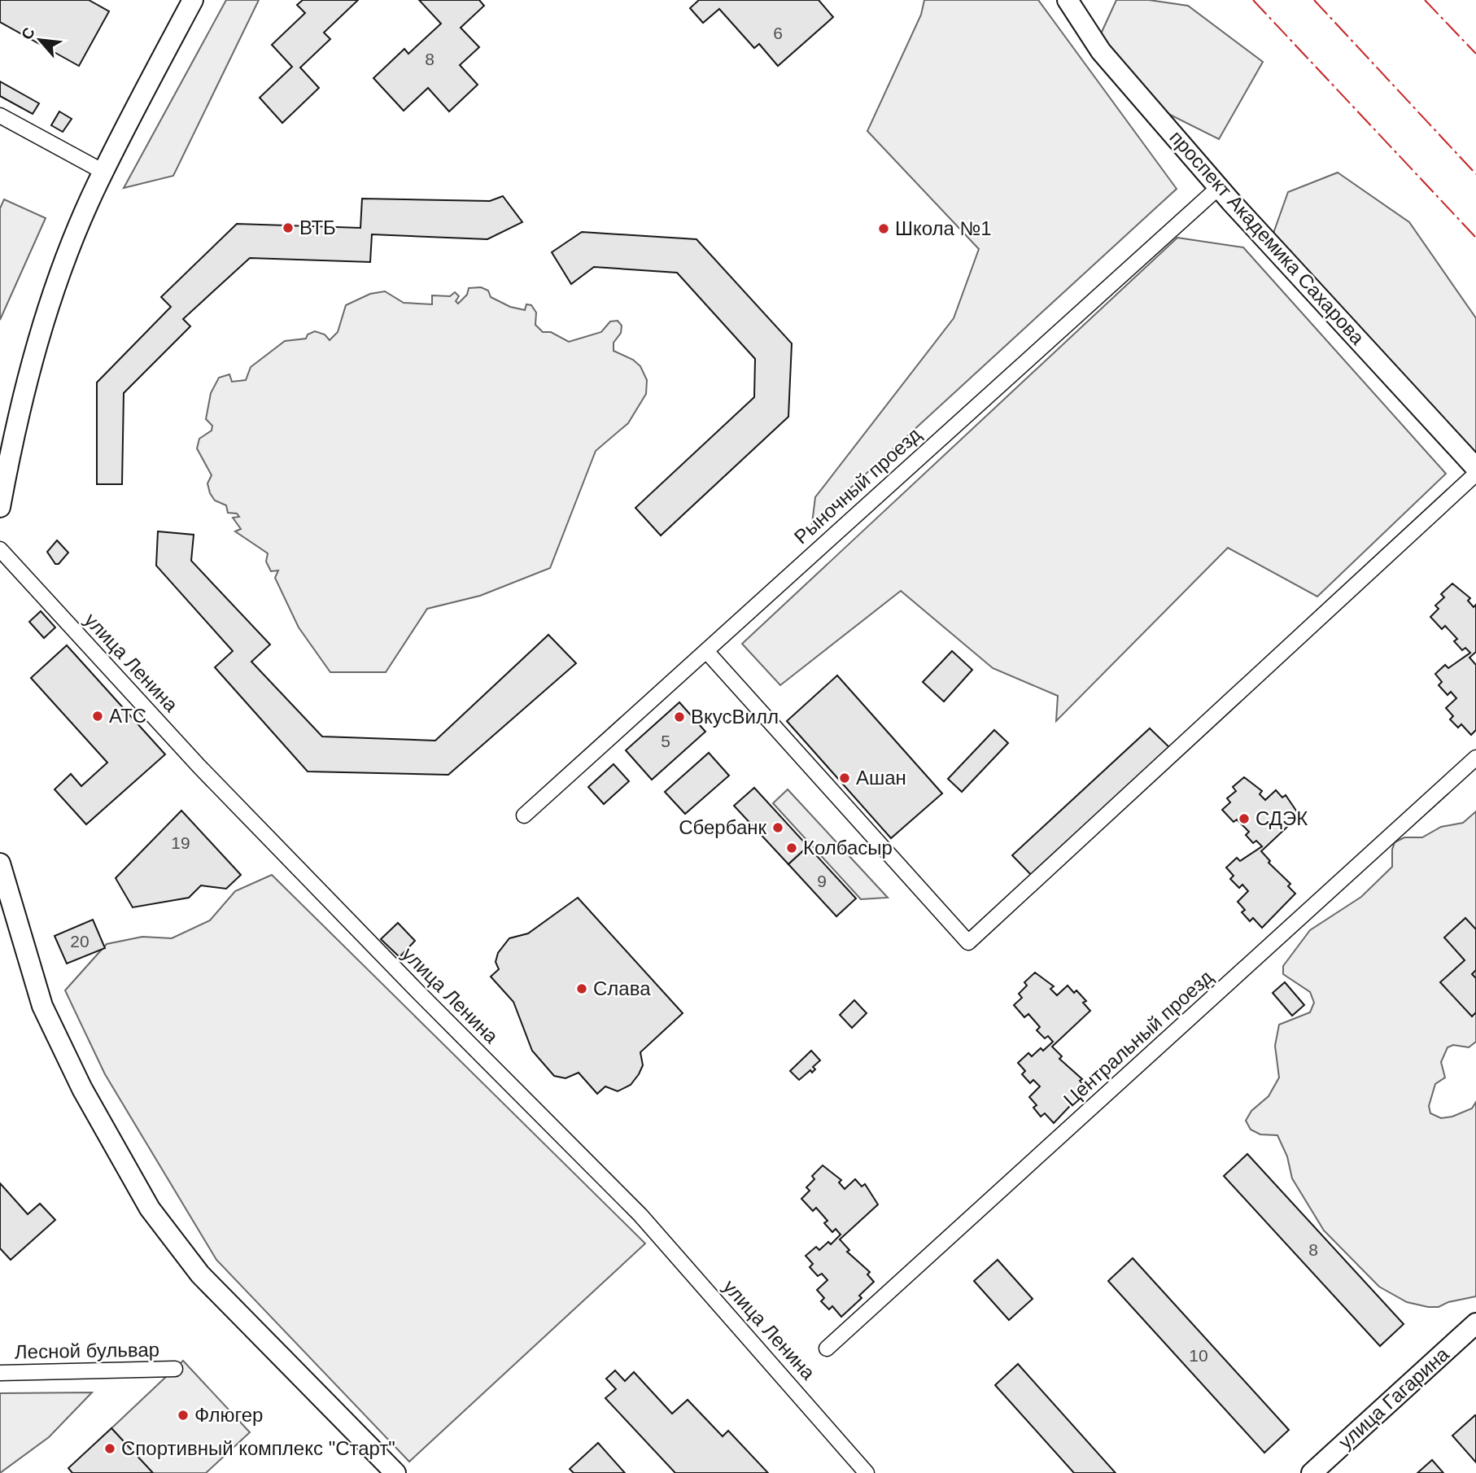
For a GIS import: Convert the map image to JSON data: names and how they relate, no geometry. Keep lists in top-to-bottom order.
{
  "streets": {
    "street": [
      "проспект Академика Сахарова",
      "Рыночный проезд",
      "улица Ленина",
      "Центральный проезд",
      "Лесной бульвар",
      "улица Гагарина"
    ]
  },
  "crossings": [
    ["проспект Академика Сахарова", "Рыночный проезд"]
  ],
  "places": [
    "ВТБ",
    "Школа №1",
    "АТС",
    "ВкусВилл",
    "Ашан",
    "СДЭК",
    "Сбербанк",
    "Колбасыр",
    "Слава",
    "Флюгер",
    "Спортивный комплекс \"Старт\""
  ],
  "house_numbers": [
    "6",
    "8",
    "5",
    "19",
    "9",
    "20",
    "8",
    "10"
  ],
  "north": "top left"
}
